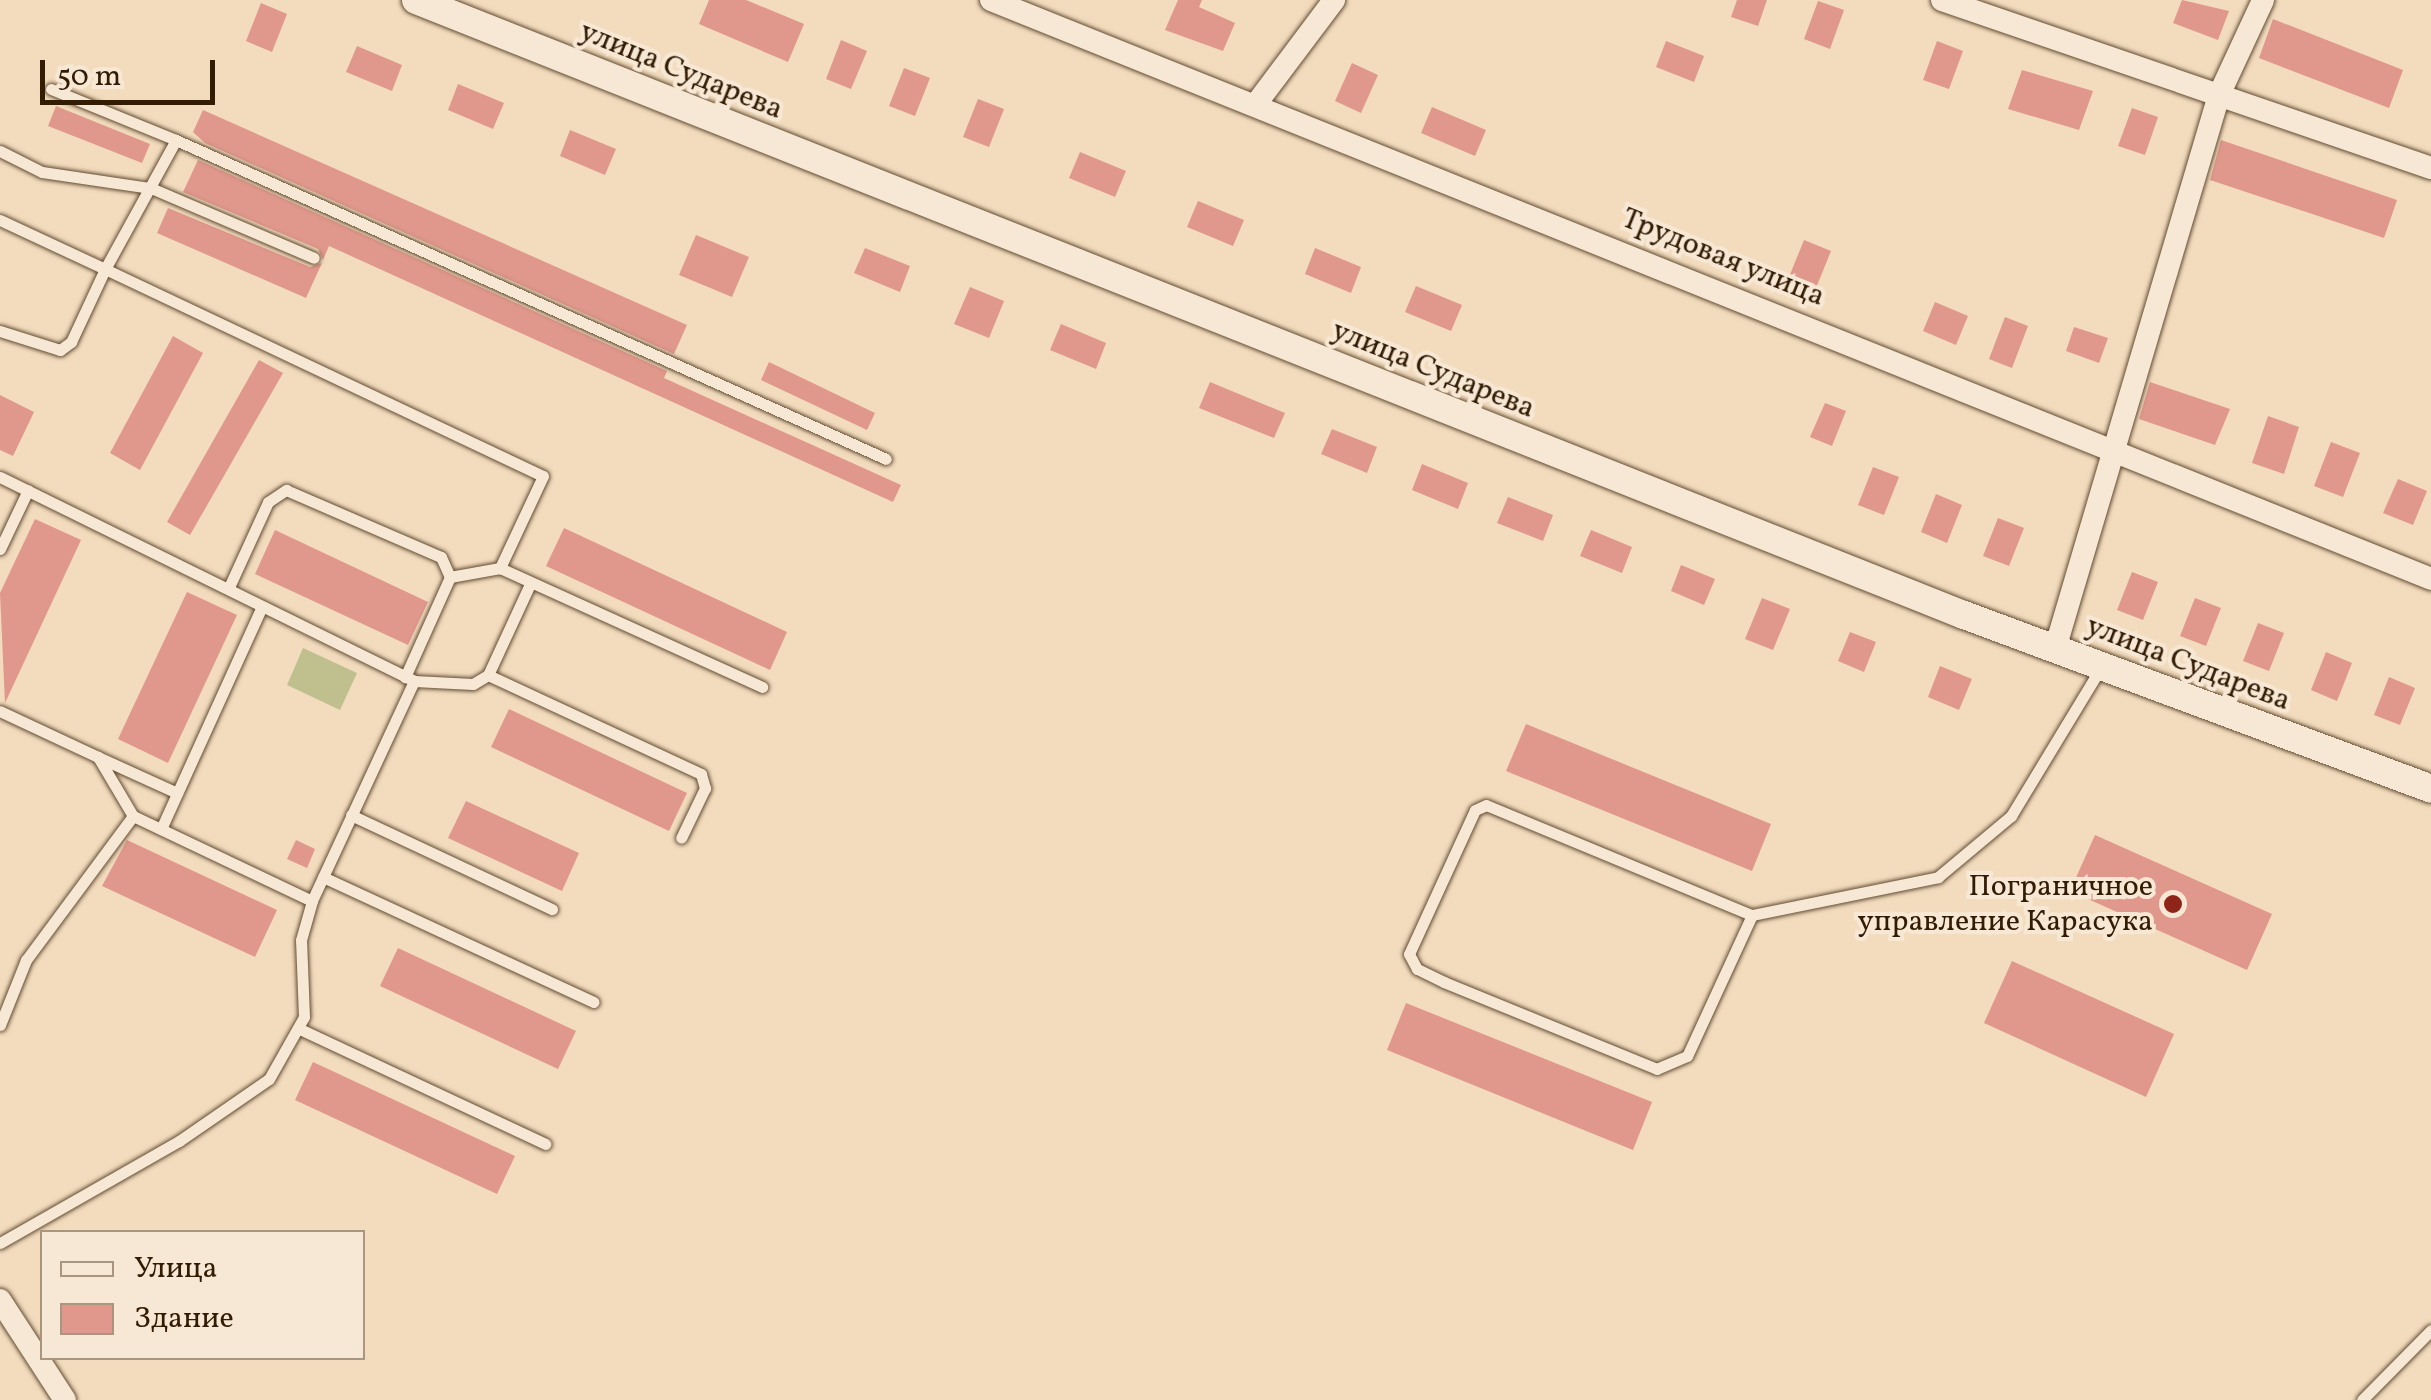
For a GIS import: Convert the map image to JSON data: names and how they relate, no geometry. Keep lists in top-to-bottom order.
{
  "streets": {
    "street": ["улица Сударева", "Трудовая улица"]
  },
  "places": ["Пограничное управление Карасука"],
  "legend": ["Улица", "Здание"],
  "scale_bar": "50 m"
}
